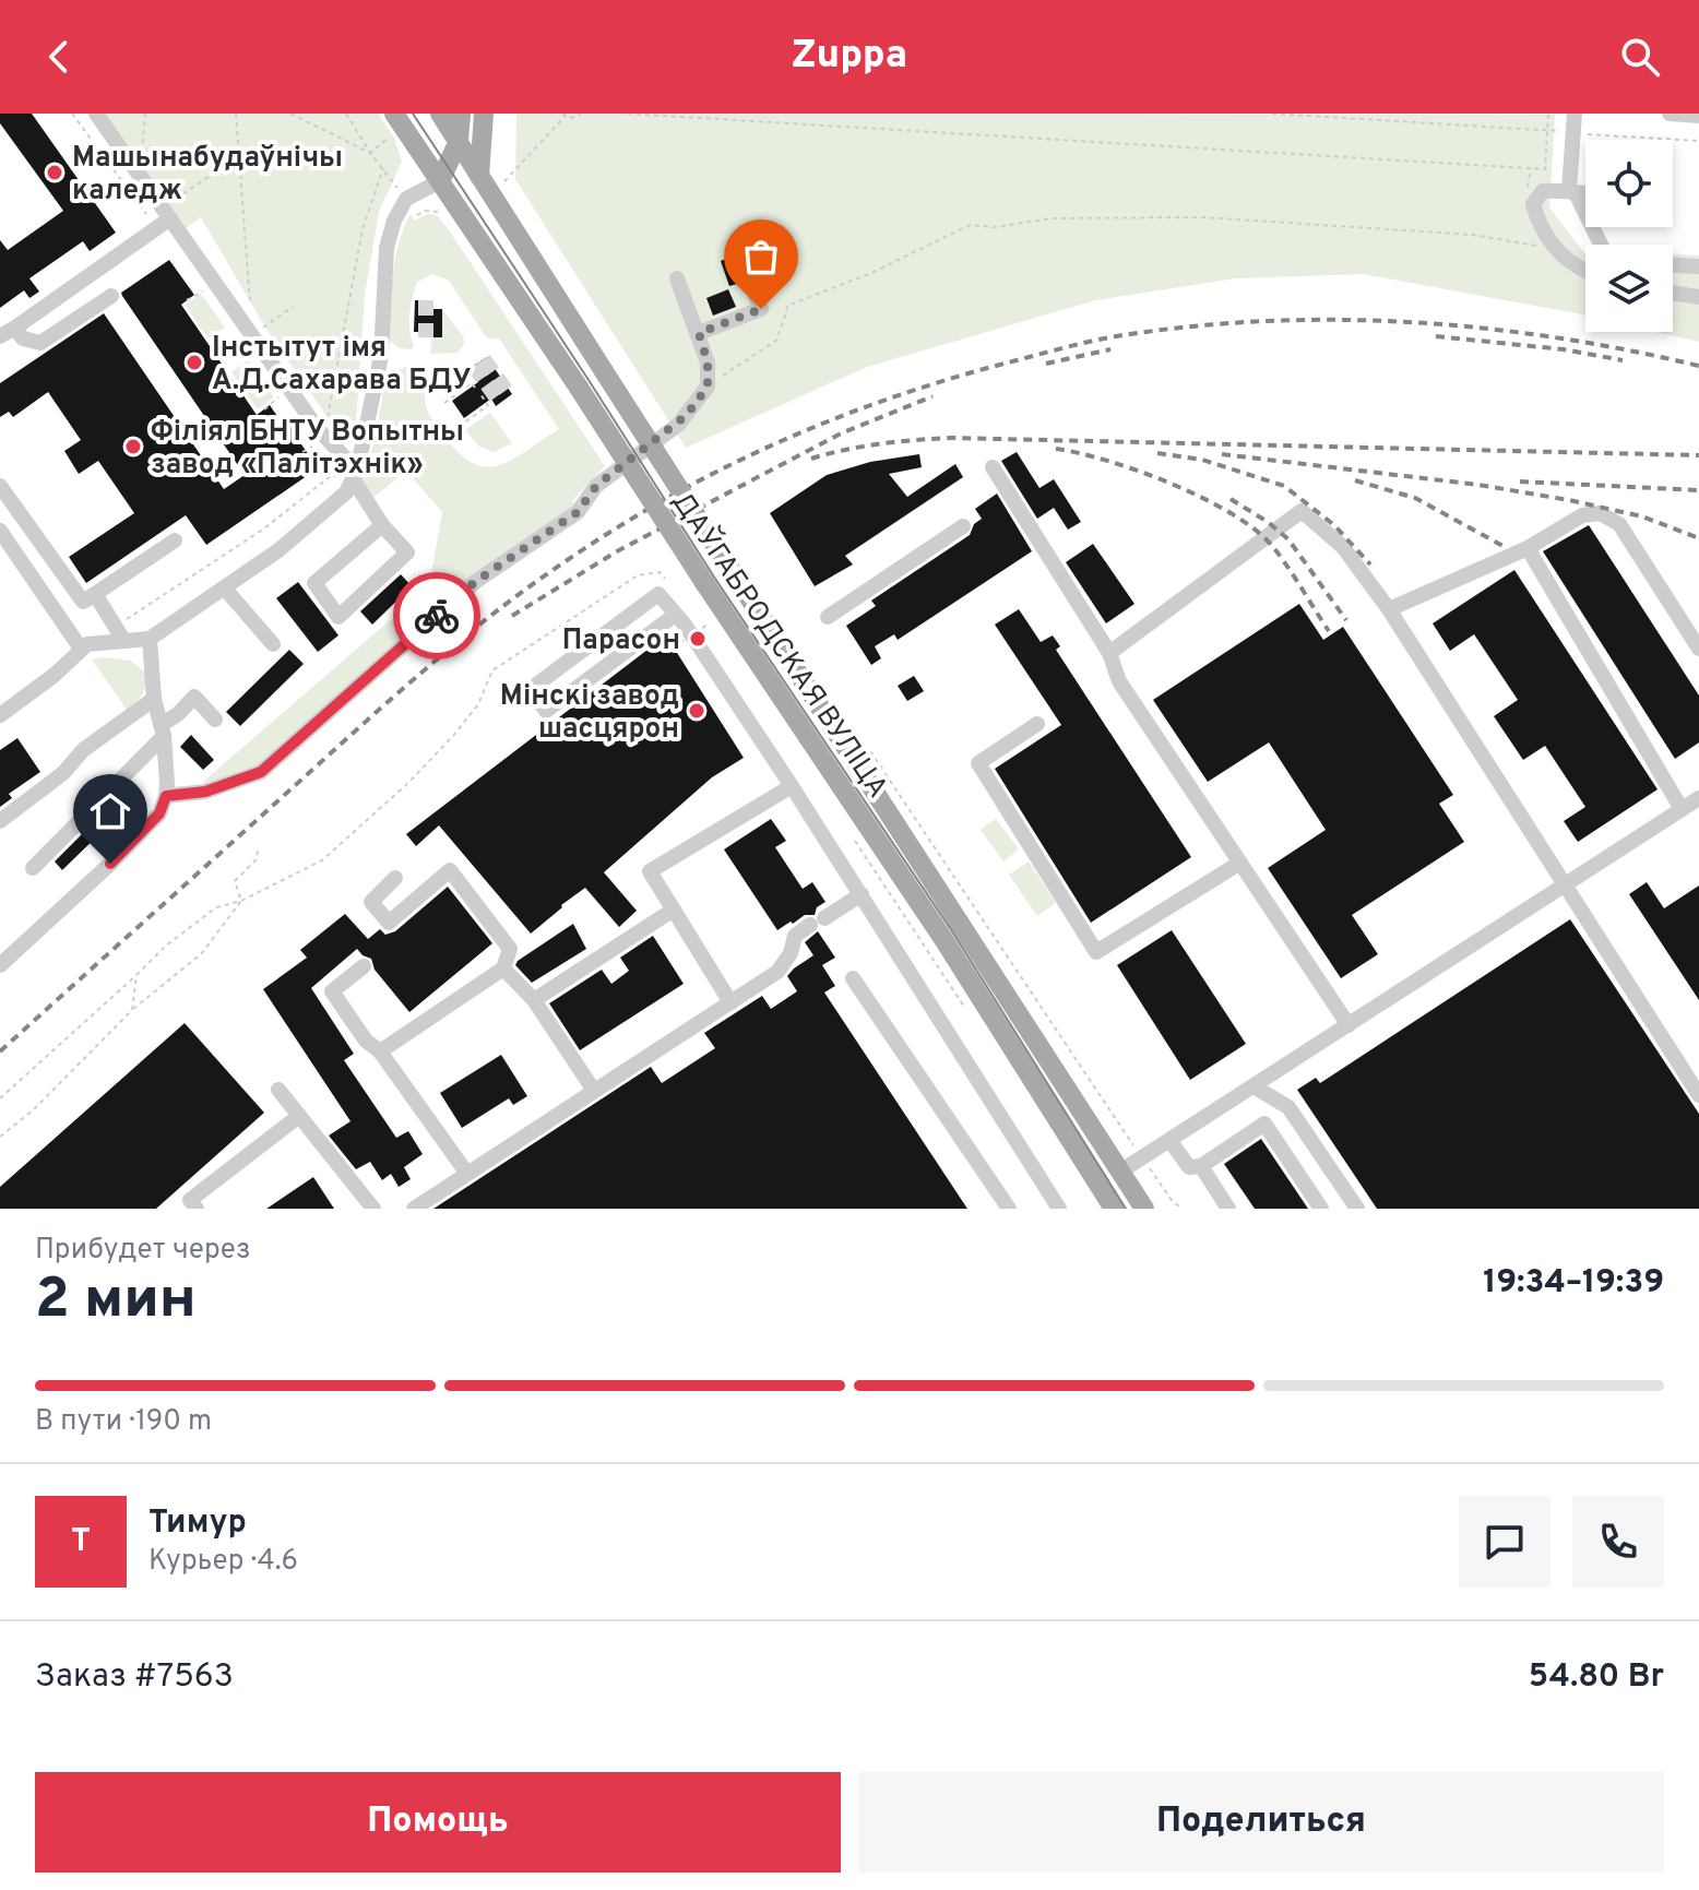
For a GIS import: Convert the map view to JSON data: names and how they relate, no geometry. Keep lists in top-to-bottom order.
{
  "streets": {
    "main road": ["ДАЎГАБРОДСКАЯ ВУЛІЦА"]
  },
  "places": [
    "Машынабудаўнічы каледж",
    "Інстытут імя А.Д.Сахарава БДУ",
    "Філіял БНТУ Вопытны завод «Палітэхнік»",
    "Парасон",
    "Мінскі завод шасцярон"
  ],
  "page": {
    "header": "Zuppa",
    "heading": ["2 мин", "Прибудет через", "19:34–19:39"],
    "panel": [
      "Тимур",
      "Курьер · 4.6",
      "Заказ #7563",
      "54.80 Br"
    ],
    "bar": "В пути · 190 m",
    "round": "Т",
    "buttons": ["Помощь", "Поделиться"]
  }
}
